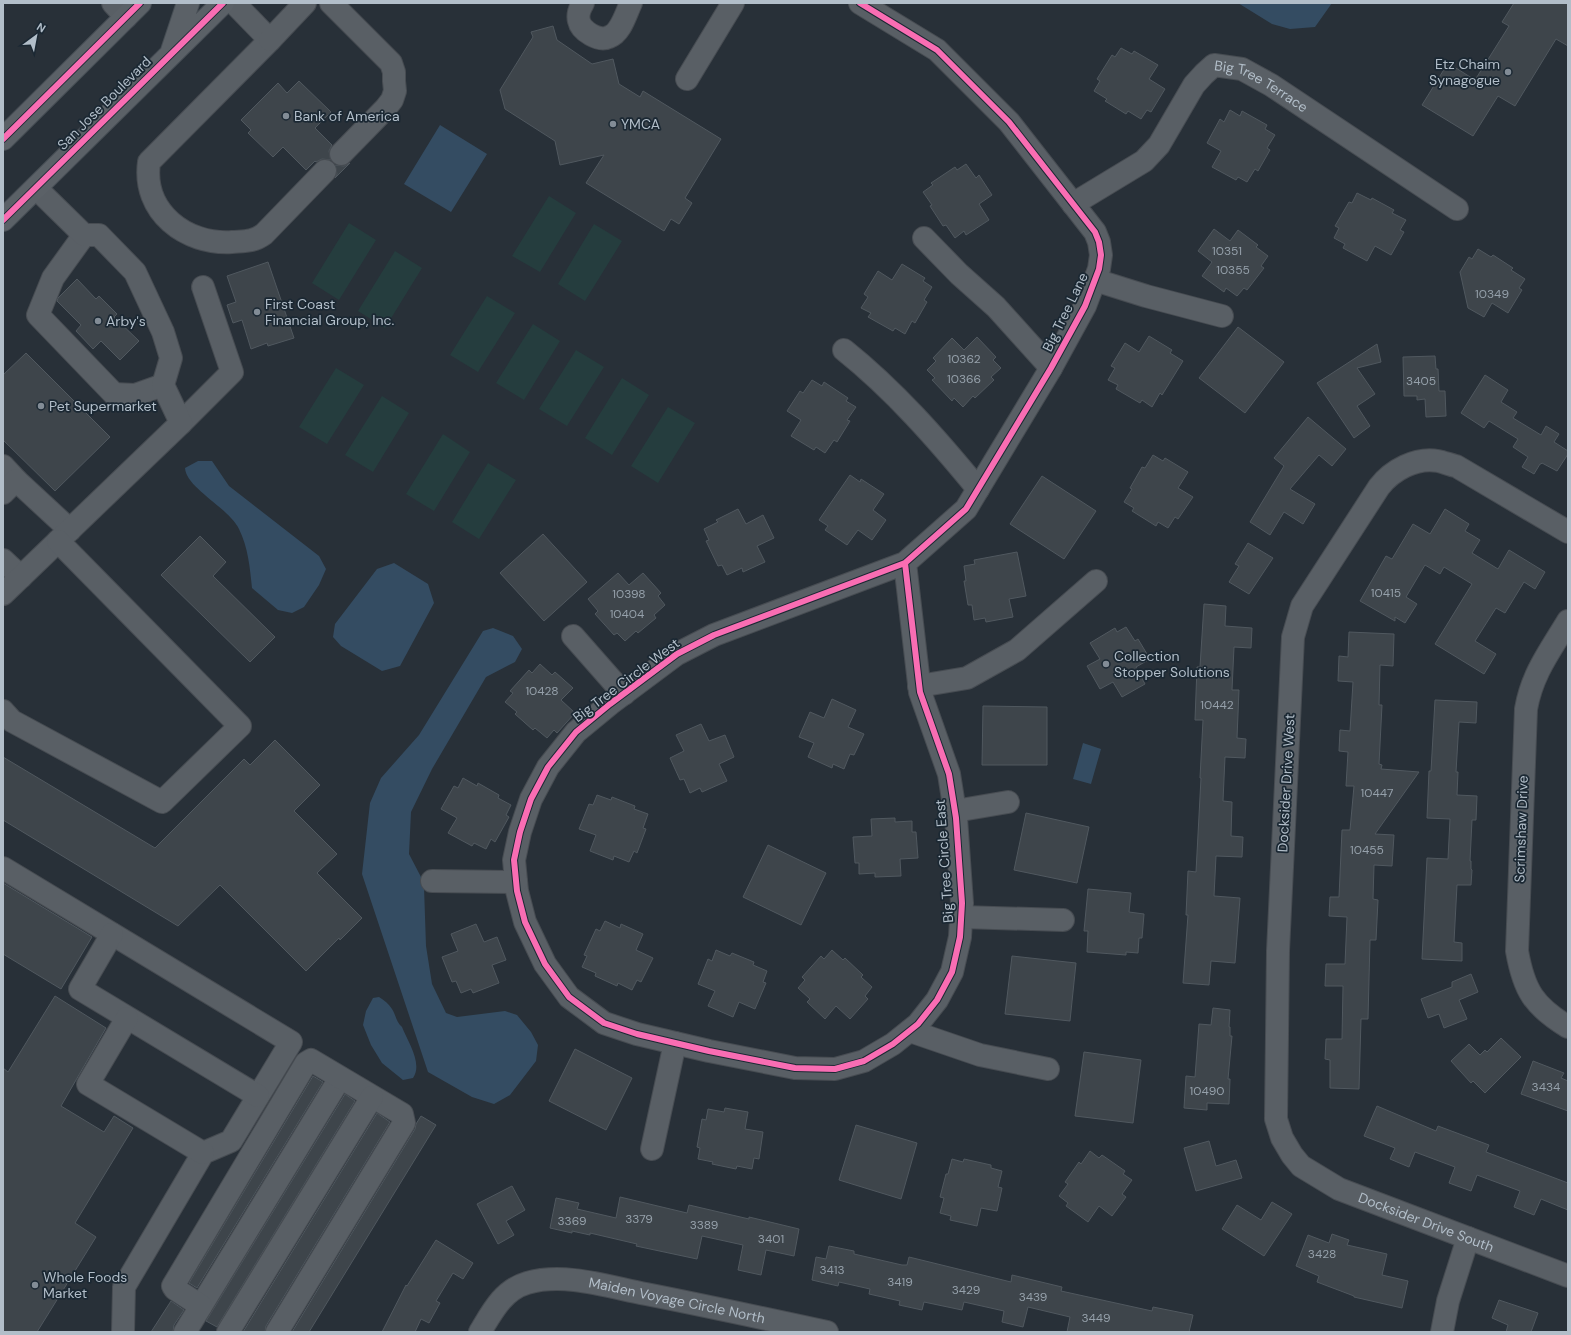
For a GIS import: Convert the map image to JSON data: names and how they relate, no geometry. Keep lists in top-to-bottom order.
{
  "streets": {
    "main road": ["San Jose Boulevard"],
    "street": [
      "Big Tree Terrace",
      "Big Tree Lane",
      "Big Tree Circle West",
      "Docksider Drive West",
      "Scrimshaw Drive",
      "Big Tree Circle East",
      "Docksider Drive South",
      "Maiden Voyage Circle North"
    ]
  },
  "crossings": [
    ["Big Tree Terrace", "Big Tree Lane"],
    ["Big Tree Lane", "Big Tree Circle West"],
    ["Big Tree Lane", "Big Tree Circle East"],
    ["Big Tree Circle West", "Big Tree Circle East"],
    ["Docksider Drive West", "Docksider Drive South"]
  ],
  "places": [
    "Etz Chaim Synagogue",
    "Bank of America",
    "YMCA",
    "First Coast Financial Group, Inc.",
    "Arby's",
    "Pet Supermarket",
    "Collection Stopper Solutions",
    "Whole Foods Market"
  ],
  "house_numbers": [
    "10351",
    "10355",
    "10349",
    "10362",
    "10366",
    "3405",
    "10415",
    "10398",
    "10404",
    "10428",
    "10442",
    "10447",
    "10455",
    "3434",
    "10490",
    "3379",
    "3369",
    "3389",
    "3401",
    "3428",
    "3413",
    "3419",
    "3429",
    "3439",
    "3449"
  ],
  "north": "top right"
}
